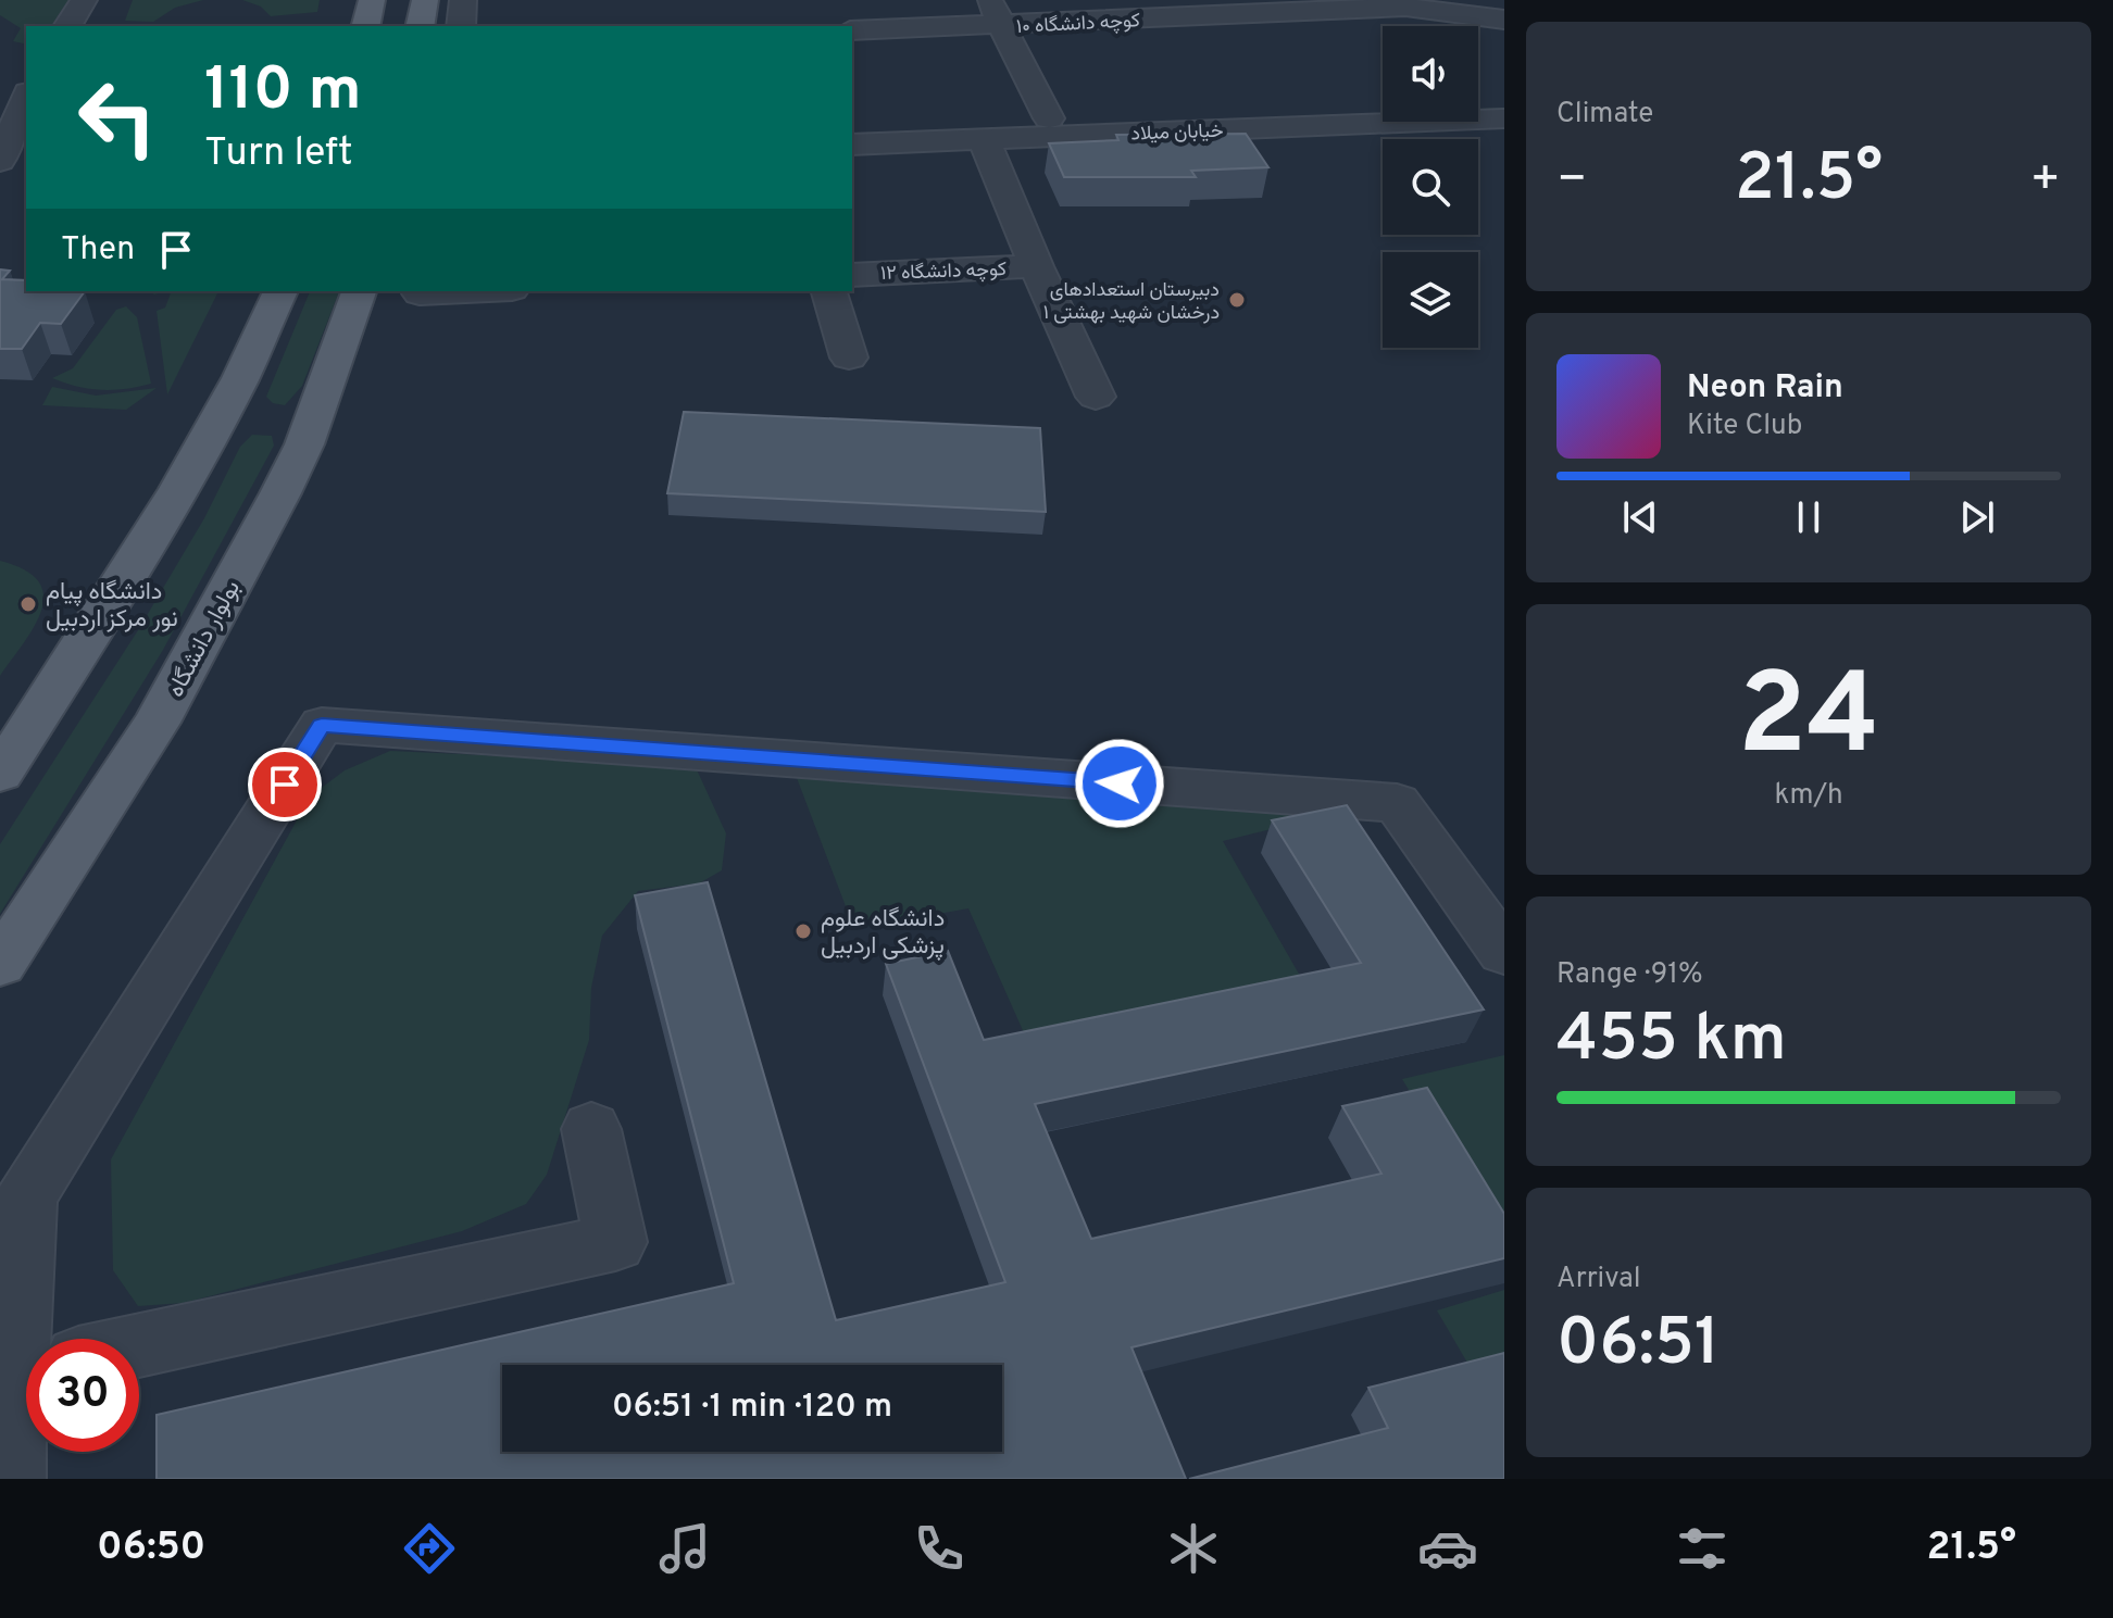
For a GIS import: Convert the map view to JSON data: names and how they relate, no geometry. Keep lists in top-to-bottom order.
{
  "streets": {
    "main road": ["بولوار دانشگاه"],
    "street": ["کوچه دانشگاه ۱۰", "خیابان میلاد", "کوچه دانشگاه ۱۲"]
  },
  "crossings": [
    ["خیابان میلاد", "کوچه دانشگاه ۱۲"]
  ],
  "places": ["دبیرستان استعدادهای درخشان شهید بهشتی ۱", "دانشگاه پیام نور مرکز اردبیل", "دانشگاه علوم پزشکی اردبیل"],
  "page": {
    "tile": [
      "Climate",
      ["24", "km/h"],
      ["Range · 91%", "455 km"],
      ["Arrival", "06:51"]
    ],
    "turn": ["110 m", "Turn left"],
    "heat": ["−", "21.5°", "+"],
    "then": "Then",
    "song": ["Neon Rain", "Kite Club"],
    "limit": "30",
    "trip": "06:51 · 1 min · 120 m",
    "tabs": ["06:50", "21.5°"]
  }
}
